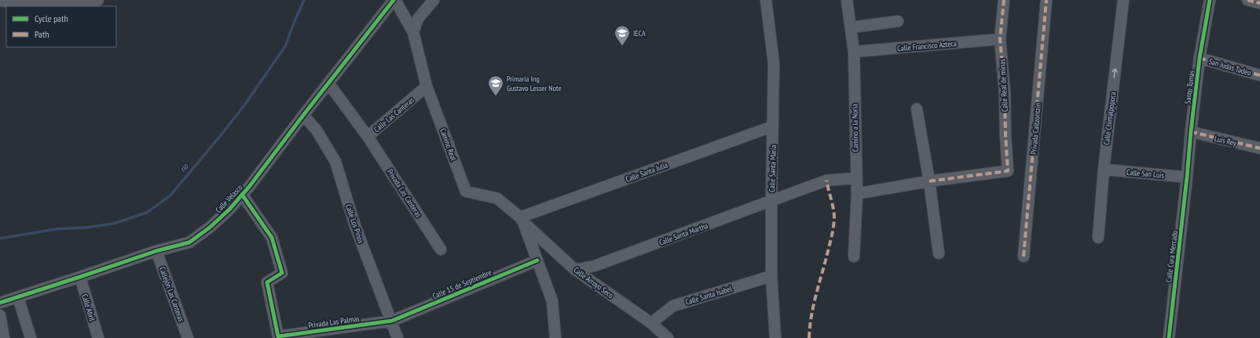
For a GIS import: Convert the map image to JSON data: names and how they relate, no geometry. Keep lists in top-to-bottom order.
{
  "streets": {
    "street": [
      "Calle Francisco Azteca",
      "San Judas Tadeo",
      "Calle Real de minas",
      "Santo Tomás",
      "Calle Las Canteras",
      "Calle Chimalpopoca",
      "Camino a la Noria",
      "Privada Caltzontzin",
      "Luis Rey",
      "Camino Real",
      "Calle Santa María",
      "Calle Santa Julia",
      "Calle San Luis",
      "Privada Las Canteras",
      "Calle Velasco",
      "Calle Los Pinos",
      "Calle Santa Martha",
      "Calle Cura Mercado",
      "Calle Arroyo Seco",
      "Calle 15 de Septiembre",
      "Callejón Las Canteras",
      "Calle Santa Isabel",
      "Calle Abril",
      "Privada Las Palmas"
    ]
  },
  "crossings": [
    ["Calle Francisco Azteca", "Calle Real de minas"],
    ["Calle Francisco Azteca", "Camino a la Noria"],
    ["San Judas Tadeo", "Santo Tomás"],
    ["Santo Tomás", "Luis Rey"],
    ["Santo Tomás", "Calle San Luis"],
    ["Santo Tomás", "Calle Cura Mercado"],
    ["Calle Las Canteras", "Camino Real"],
    ["Calle Las Canteras", "Privada Las Canteras"],
    ["Calle Las Canteras", "Calle Velasco"],
    ["Calle Chimalpopoca", "Calle San Luis"],
    ["Camino a la Noria", "Calle Santa Martha"],
    ["Camino Real", "Calle Santa Julia"],
    ["Camino Real", "Calle Velasco"],
    ["Camino Real", "Calle Arroyo Seco"],
    ["Calle Santa María", "Calle Santa Julia"],
    ["Calle Santa María", "Calle Santa Martha"],
    ["Calle Santa María", "Calle Santa Isabel"],
    ["Calle Santa Julia", "Calle Arroyo Seco"],
    ["Calle San Luis", "Calle Cura Mercado"],
    ["Calle Velasco", "Calle Los Pinos"],
    ["Calle Velasco", "Callejón Las Canteras"],
    ["Calle Velasco", "Calle Abril"],
    ["Calle Velasco", "Privada Las Palmas"],
    ["Calle Los Pinos", "Calle 15 de Septiembre"],
    ["Calle Los Pinos", "Privada Las Palmas"],
    ["Calle Santa Martha", "Calle Arroyo Seco"],
    ["Calle Arroyo Seco", "Calle Santa Isabel"],
    ["Calle 15 de Septiembre", "Privada Las Palmas"]
  ],
  "one_way": ["Calle Chimalpopoca"],
  "water": ["río"],
  "places": {
    "school or university": ["IECA", "Primaria Ing Gustavo Lesser Note"]
  },
  "legend": ["Cycle path", "Path"]
}
